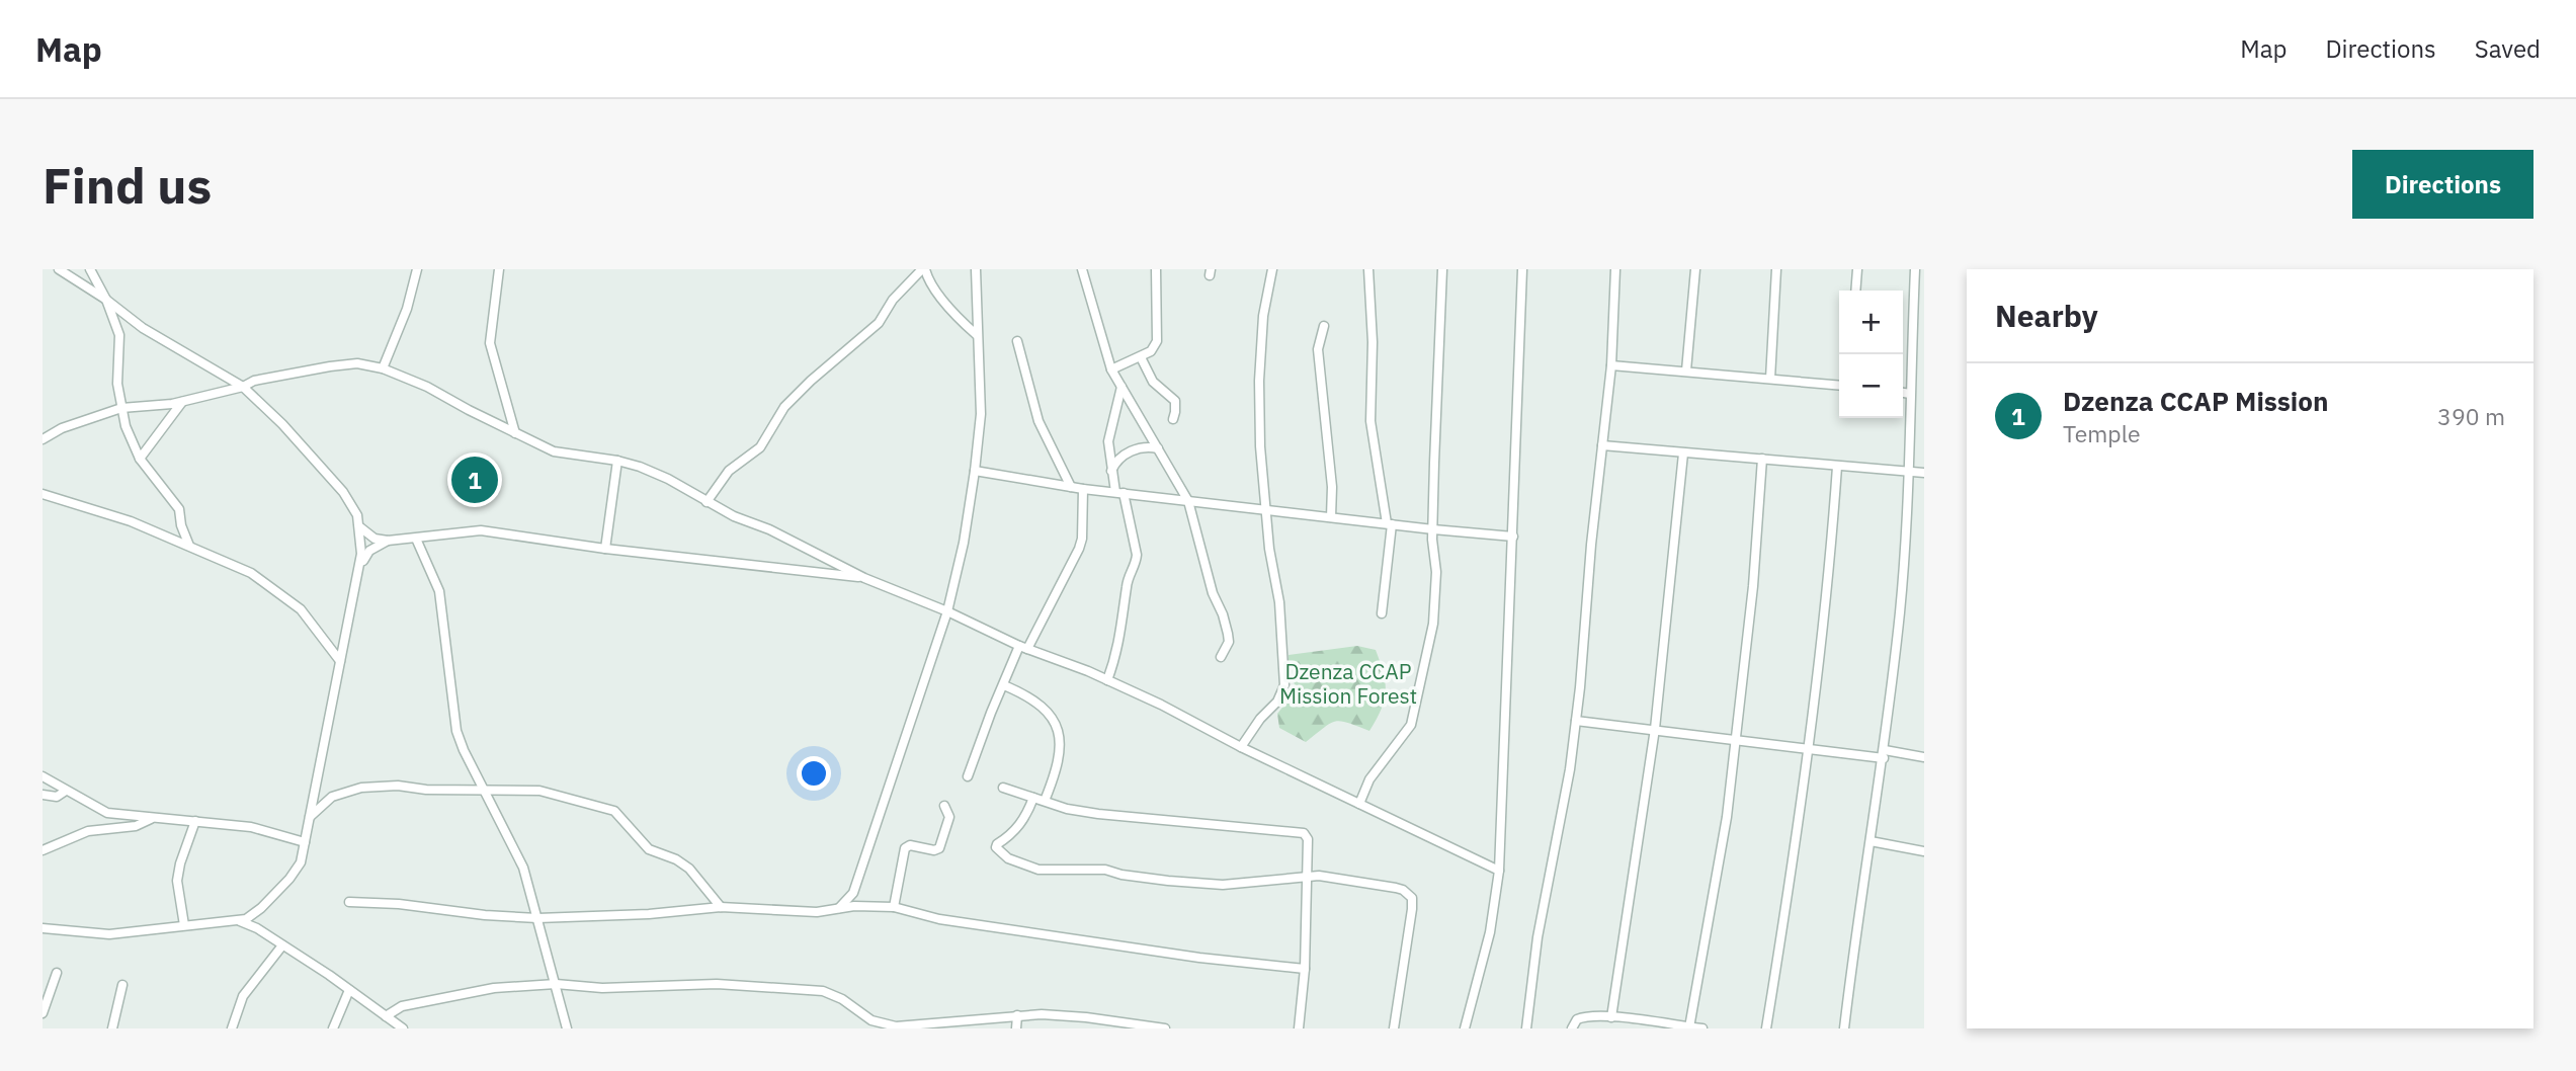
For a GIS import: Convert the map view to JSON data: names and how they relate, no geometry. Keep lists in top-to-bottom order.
{
  "parks": ["Dzenza CCAP Mission Forest"],
  "page": {
    "header": "Map",
    "nav": ["Map", "Directions", "Saved"],
    "buttons": "Directions",
    "title": "Find us",
    "heading": "Nearby",
    "map_buttons": ["+", "−"],
    "list": [
      {
        "mark": "1",
        "name": "Dzenza CCAP Mission",
        "note": "Temple",
        "value": "390 m"
      }
    ],
    "pins": "1"
  }
}
